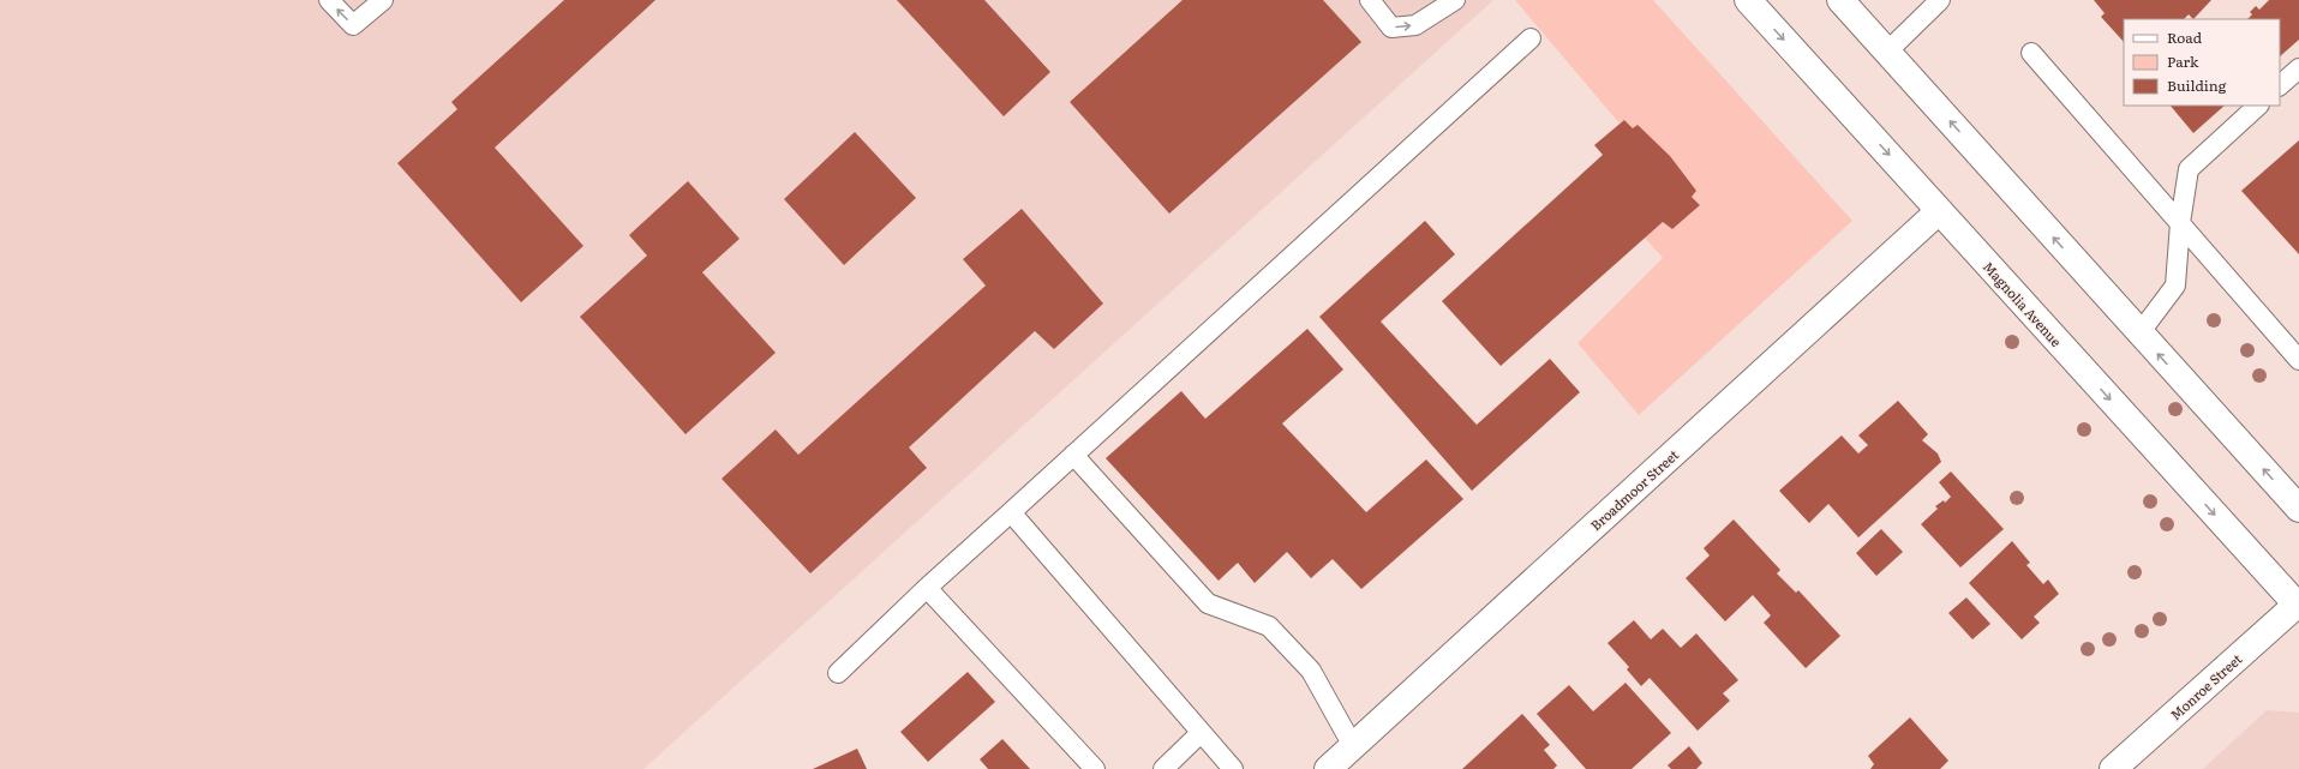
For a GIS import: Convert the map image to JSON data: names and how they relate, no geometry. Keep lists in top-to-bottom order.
{
  "streets": {
    "main road": ["Magnolia Avenue", "Broadmoor Street", "Monroe Street"]
  },
  "crossings": [
    ["Magnolia Avenue", "Broadmoor Street"],
    ["Magnolia Avenue", "Monroe Street"]
  ],
  "legend": ["Road", "Park", "Building"]
}
